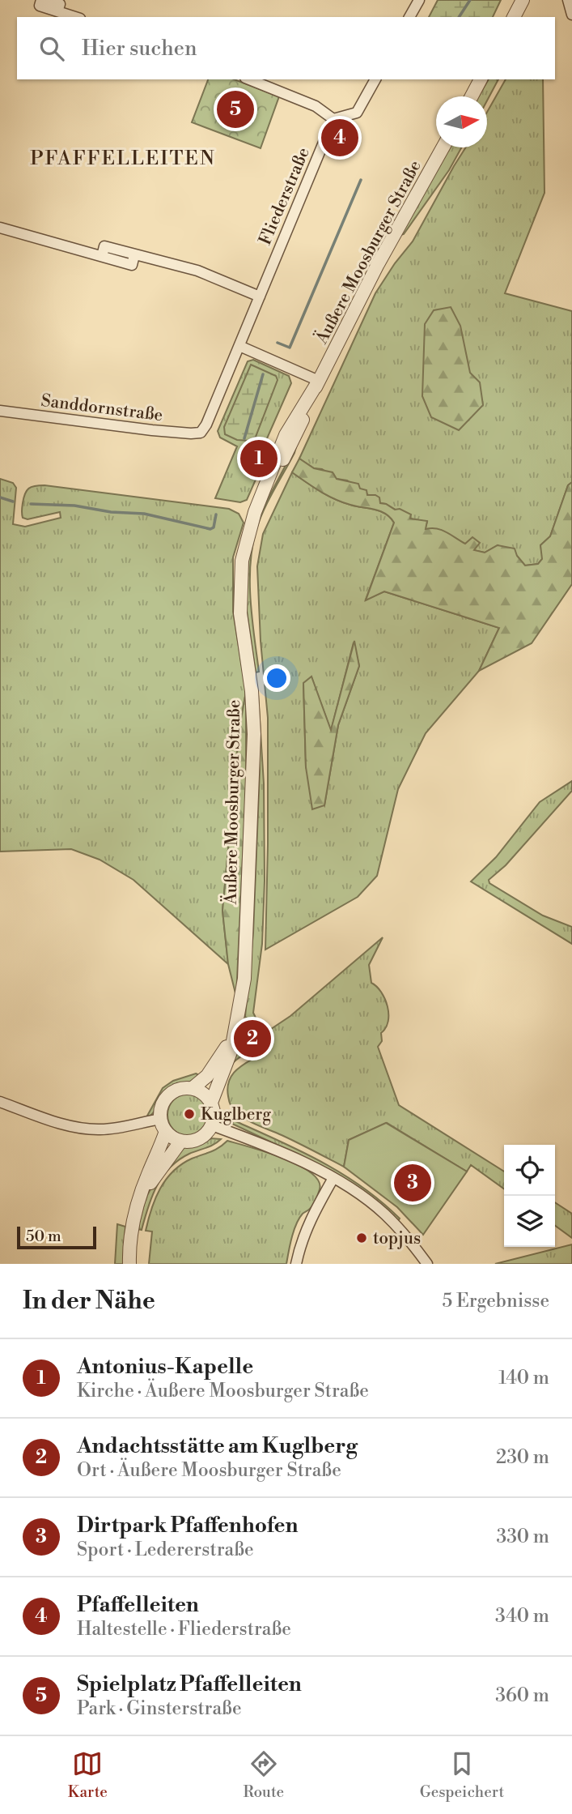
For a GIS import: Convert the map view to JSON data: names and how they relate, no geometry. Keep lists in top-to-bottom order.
{
  "streets": {
    "street": ["Fliederstraße", "Äußere Moosburger Straße", "Sanddornstraße"]
  },
  "crossings": [
    ["Fliederstraße", "Sanddornstraße"]
  ],
  "districts": ["PFAFFELLEITEN"],
  "places": ["Kuglberg", "topjus"],
  "scale_bar": "50 m",
  "north": "right",
  "page": {
    "search": "Hier suchen",
    "pins": [
      "5",
      "4",
      "1",
      "2",
      "3"
    ],
    "scale": "50 m",
    "heading": ["In der Nähe", "5 Ergebnisse"],
    "list": [
      {
        "mark": "1",
        "name": "Antonius-Kapelle",
        "note": "Kirche · Äußere Moosburger Straße",
        "value": "140 m"
      },
      {
        "mark": "2",
        "name": "Andachtsstätte am Kuglberg",
        "note": "Ort · Äußere Moosburger Straße",
        "value": "230 m"
      },
      {
        "mark": "3",
        "name": "Dirtpark Pfaffenhofen",
        "note": "Sport · Ledererstraße",
        "value": "330 m"
      },
      {
        "mark": "4",
        "name": "Pfaffelleiten",
        "note": "Haltestelle · Fliederstraße",
        "value": "340 m"
      },
      {
        "mark": "5",
        "name": "Spielplatz Pfaffelleiten",
        "note": "Park · Ginsterstraße",
        "value": "360 m"
      }
    ],
    "nav": ["Karte", "Route", "Gespeichert"]
  }
}
